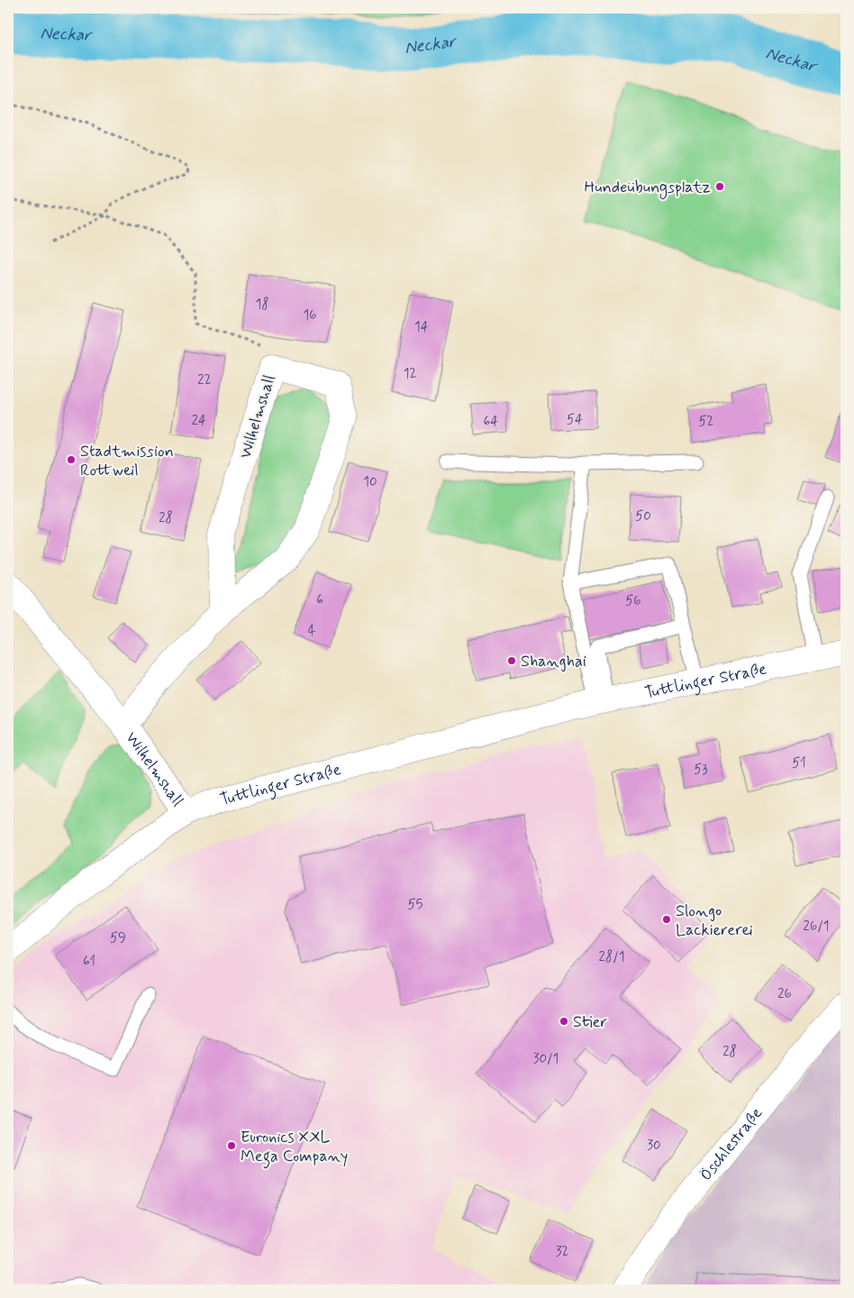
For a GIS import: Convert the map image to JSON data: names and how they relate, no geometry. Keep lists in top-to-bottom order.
{
  "streets": {
    "street": ["Wilhelmshall", "Tuttlinger Straße", "Öschlestraße"]
  },
  "crossings": [
    ["Wilhelmshall", "Tuttlinger Straße"]
  ],
  "water": ["Neckar"],
  "places": [
    "Hundeübungsplatz",
    "Stadtmission Rottweil",
    "Shanghai",
    "Slongo Lackiererei",
    "Stier",
    "Euronics XXL Mega Company"
  ],
  "house_numbers": [
    "18",
    "16",
    "14",
    "12",
    "22",
    "54",
    "24",
    "64",
    "52",
    "10",
    "50",
    "28",
    "6",
    "56",
    "4",
    "51",
    "53",
    "55",
    "26/1",
    "59",
    "28/1",
    "61",
    "26",
    "28",
    "30/1",
    "30",
    "32"
  ]
}
